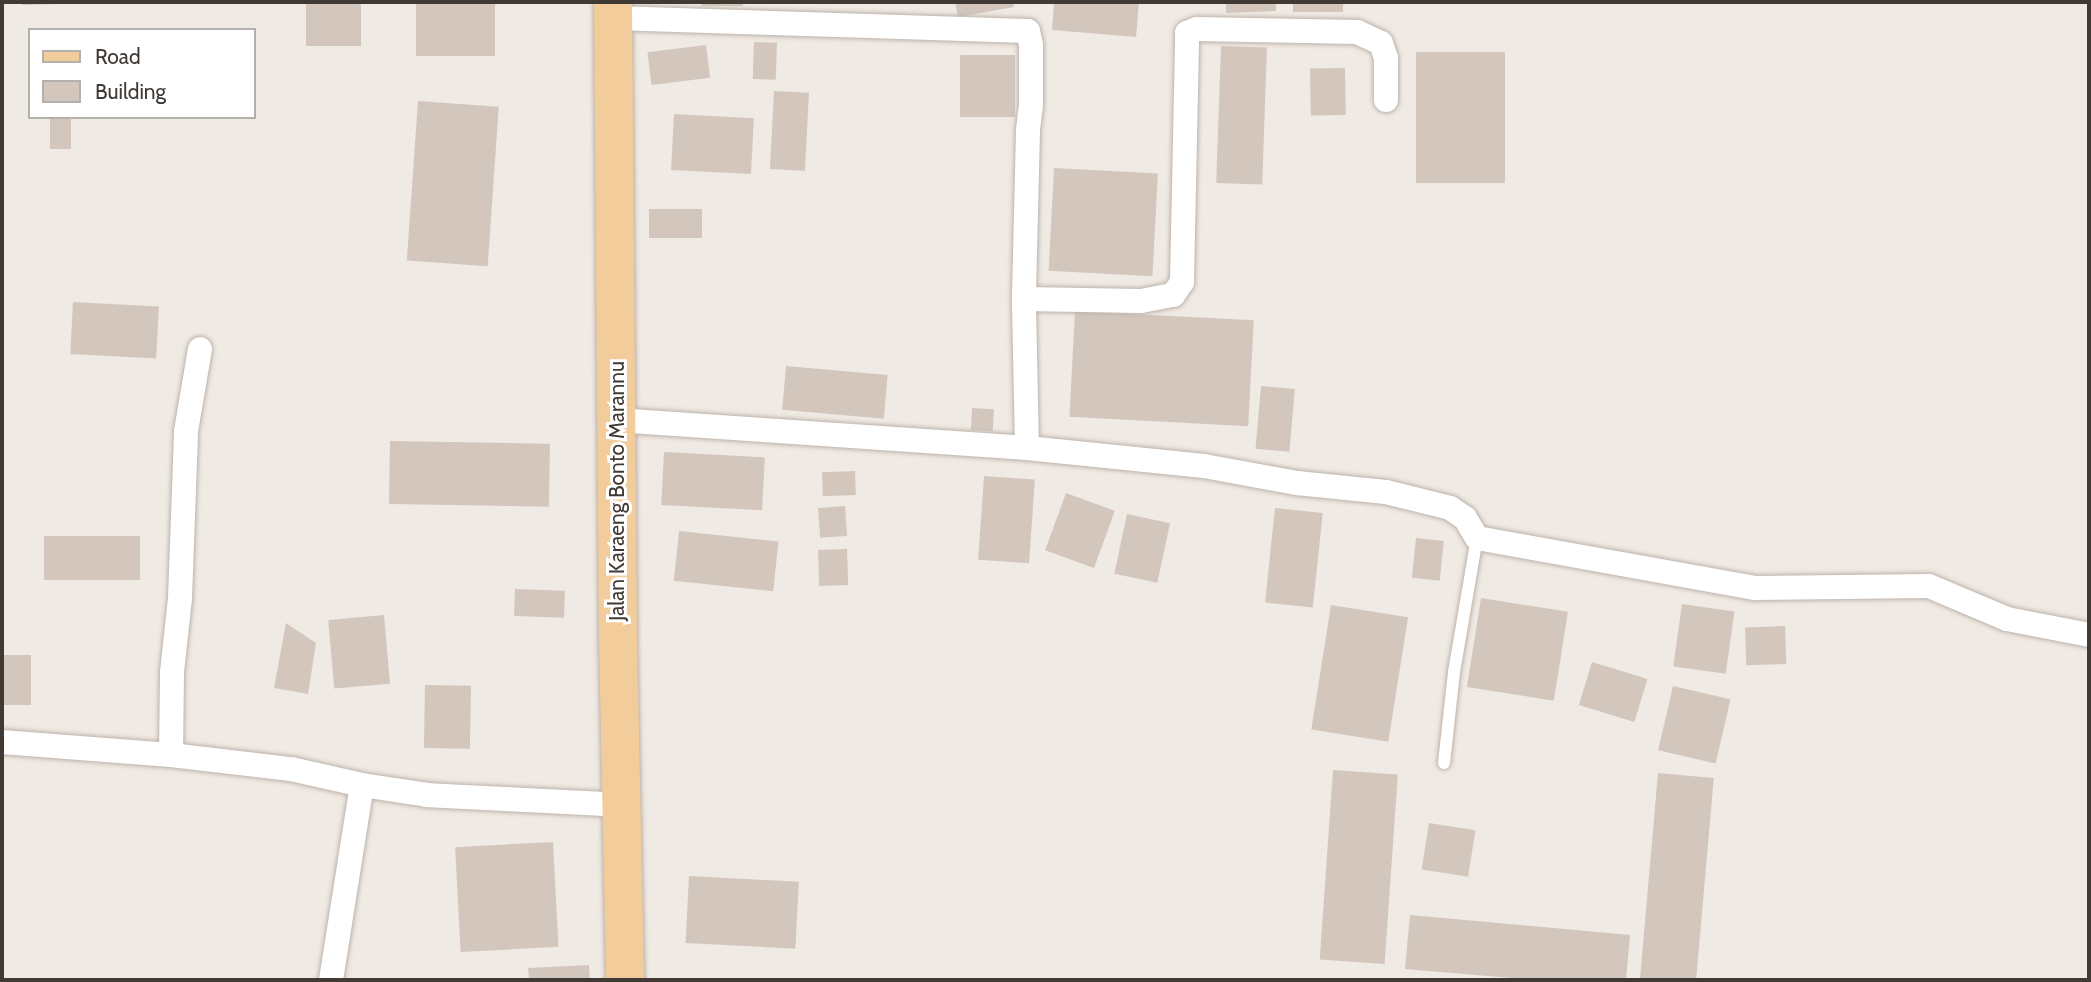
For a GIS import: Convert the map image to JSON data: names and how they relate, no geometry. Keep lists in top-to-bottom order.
{
  "streets": {
    "main road": ["Jalan Karaeng Bonto Marannu"]
  },
  "legend": ["Road", "Building"]
}
